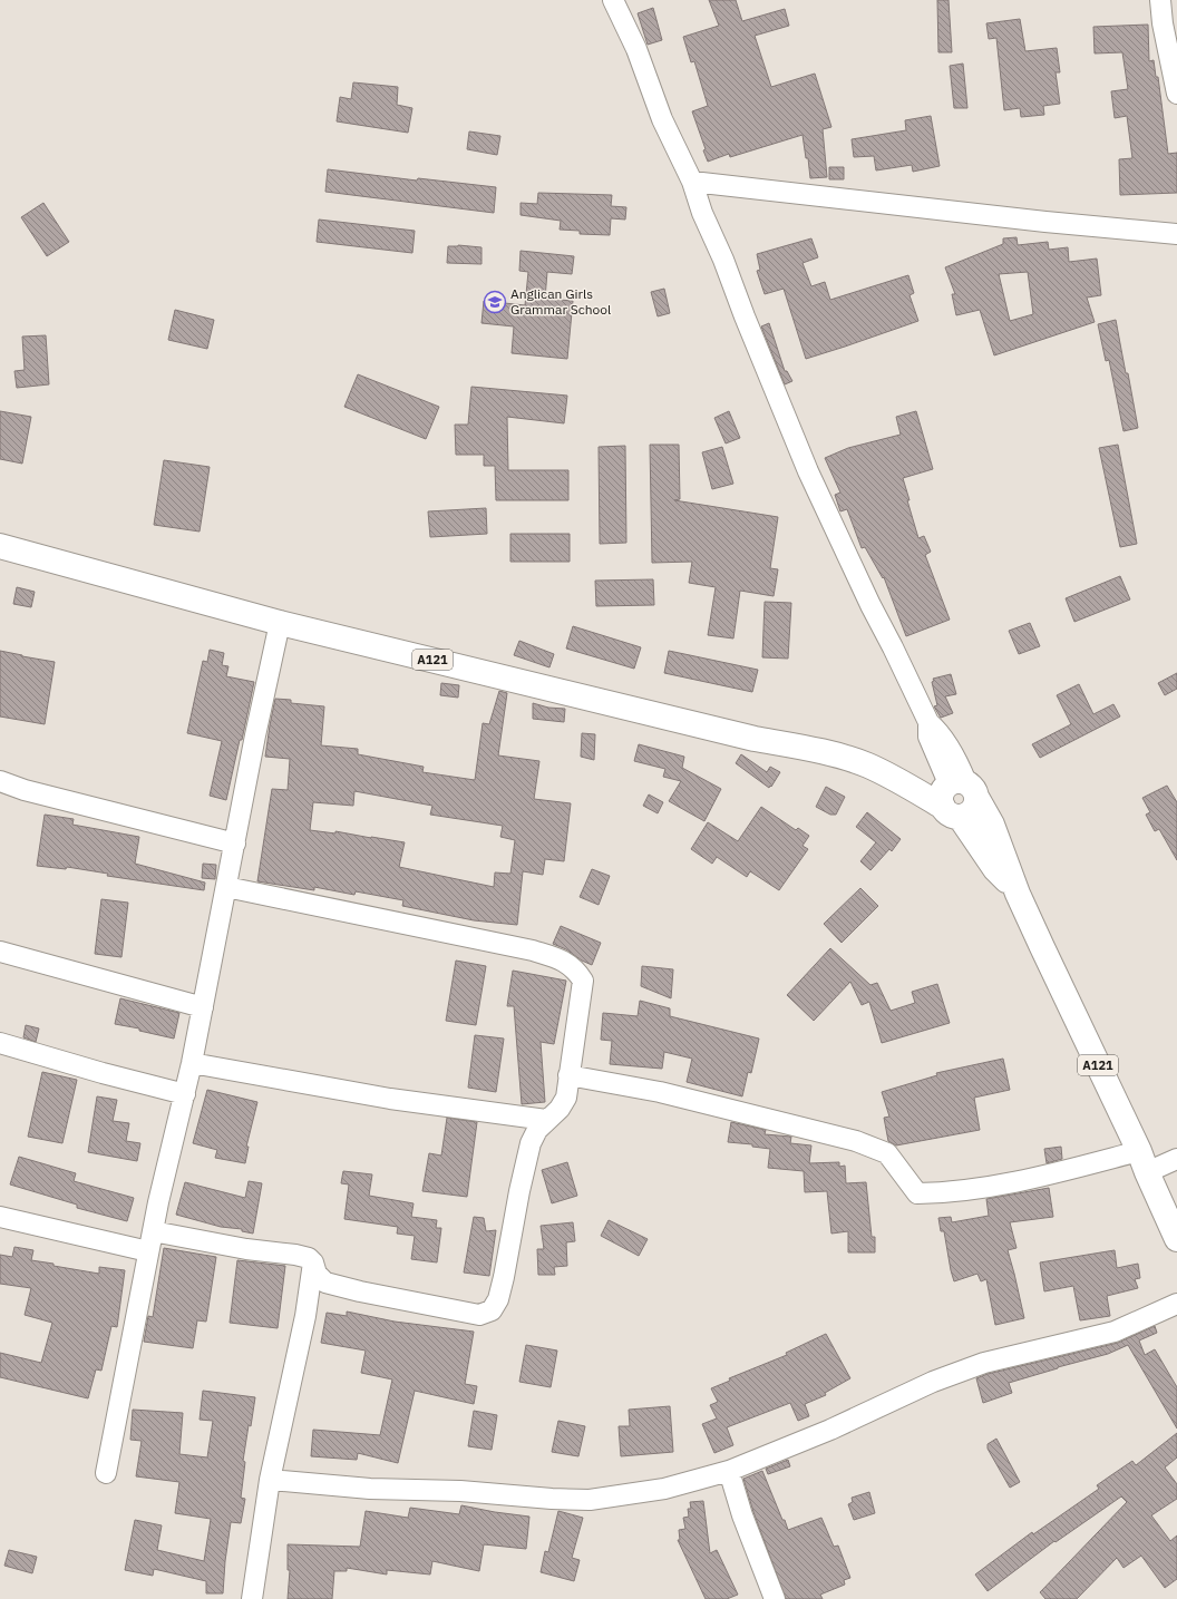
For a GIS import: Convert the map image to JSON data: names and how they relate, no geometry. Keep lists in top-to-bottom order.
{
  "streets": {
    "main road": ["A121"]
  },
  "places": {
    "school or university": ["Anglican Girls Grammar School"]
  }
}
